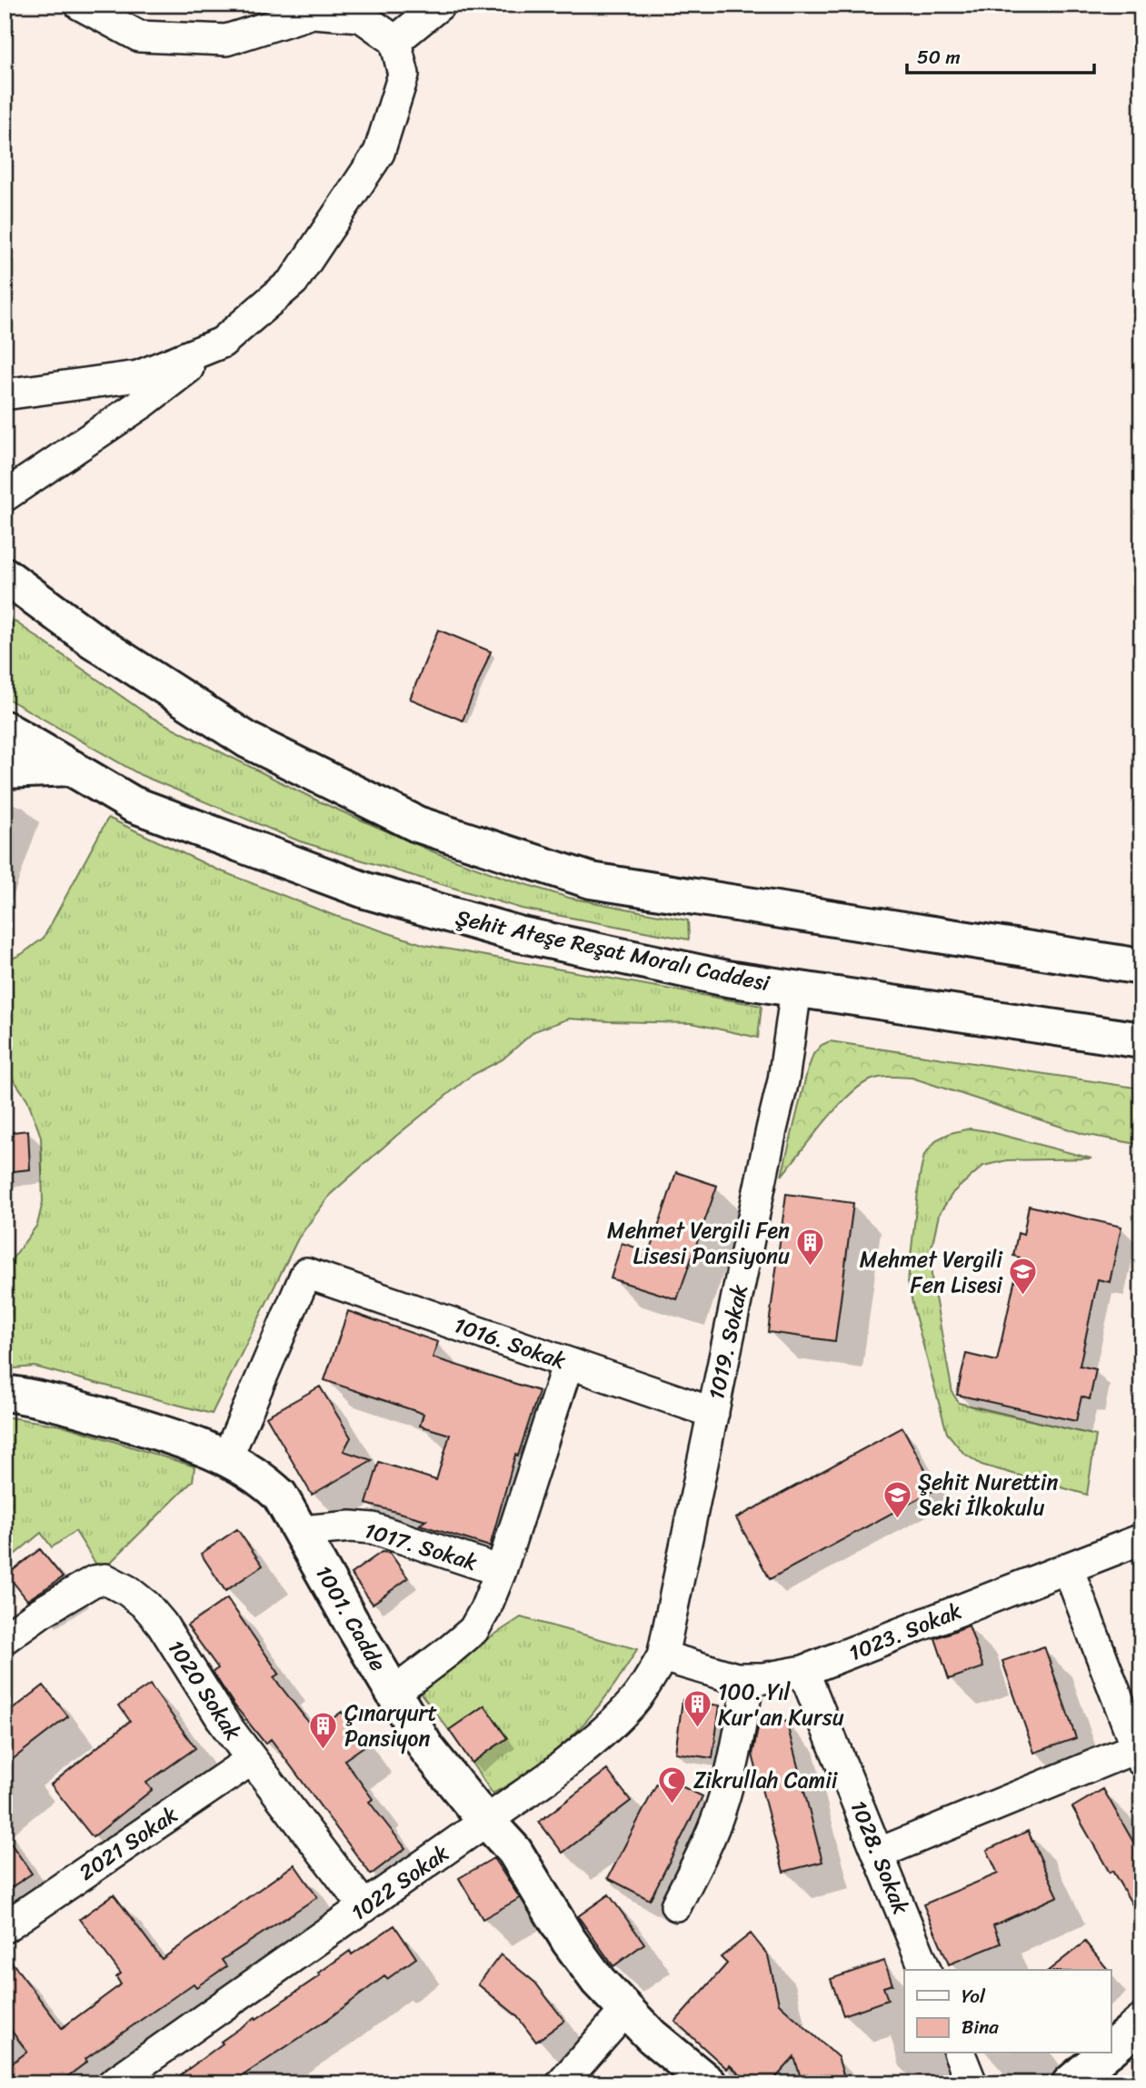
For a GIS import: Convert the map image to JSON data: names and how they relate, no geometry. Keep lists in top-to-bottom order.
{
  "streets": {
    "main road": ["Şehit Ateşe Reşat Moralı Caddesi", "1001. Cadde"],
    "street": [
      "1019. Sokak",
      "1016. Sokak",
      "1017. Sokak",
      "1023. Sokak",
      "1020 Sokak",
      "2021 Sokak",
      "1028. Sokak",
      "1022 Sokak"
    ]
  },
  "crossings": [
    ["Şehit Ateşe Reşat Moralı Caddesi", "1019. Sokak"],
    ["1019. Sokak", "1016. Sokak"],
    ["1019. Sokak", "1023. Sokak"],
    ["1019. Sokak", "1022 Sokak"],
    ["1016. Sokak", "1001. Cadde"],
    ["1017. Sokak", "1001. Cadde"],
    ["1001. Cadde", "1022 Sokak"],
    ["1023. Sokak", "1028. Sokak"],
    ["1023. Sokak", "1022 Sokak"],
    ["1020 Sokak", "2021 Sokak"],
    ["1020 Sokak", "1022 Sokak"]
  ],
  "places": {
    "building": ["Mehmet Vergili Fen Lisesi Pansiyonu", "100. Yıl Kur'an Kursu", "Çınaryurt Pansiyon"],
    "school or university": ["Mehmet Vergili Fen Lisesi", "Şehit Nurettin Seki İlkokulu"],
    "mosque": ["Zikrullah Camii"]
  },
  "legend": ["Yol", "Bina"],
  "scale_bar": "50 m"
}
